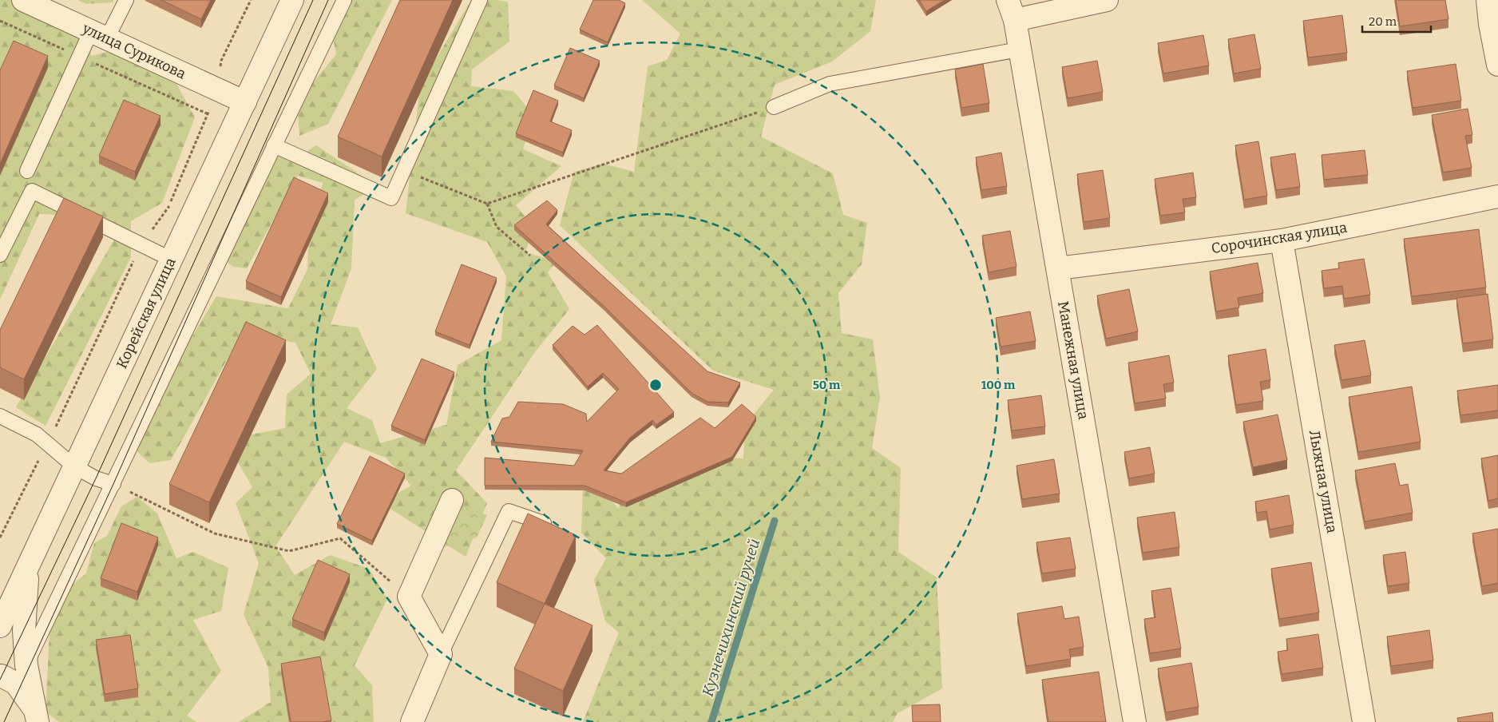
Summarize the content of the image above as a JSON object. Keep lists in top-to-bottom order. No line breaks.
{"streets":{"street":["улица Сурикова","Сорочинская улица","Корейская улица","Манежная улица","Лыжная улица"]},"crossings":[["улица Сурикова","Корейская улица"],["Сорочинская улица","Манежная улица"],["Сорочинская улица","Лыжная улица"]],"water":["Кузнечихинский ручей"],"scale_bar":"20 m","rings":["50 m","100 m"]}
